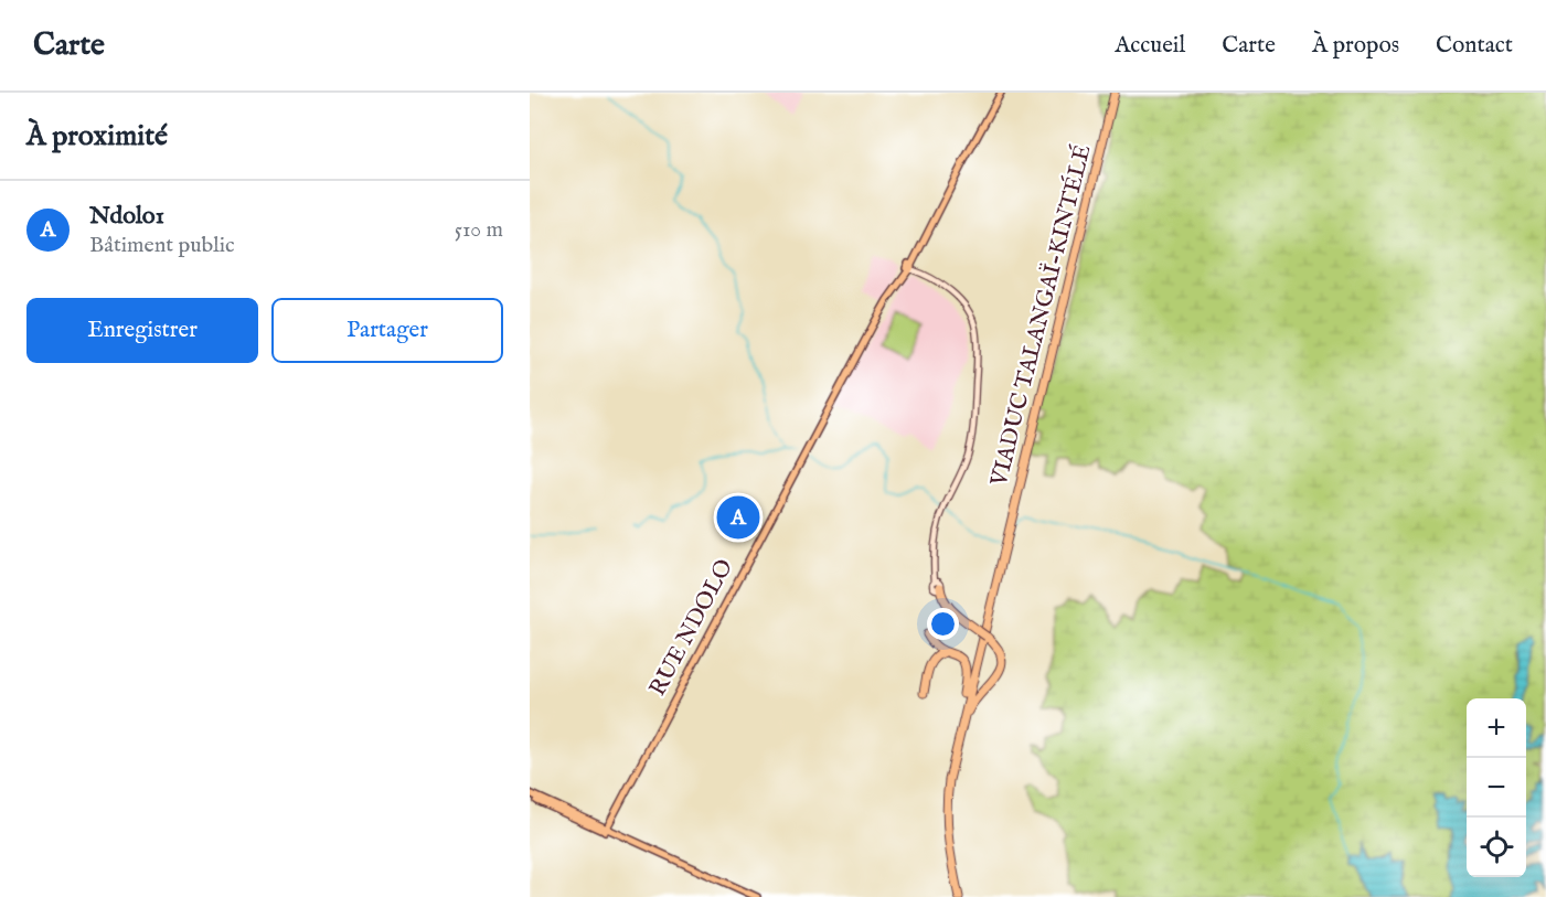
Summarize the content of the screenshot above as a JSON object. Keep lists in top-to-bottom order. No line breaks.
{"streets":{"highway":["VIADUC TALANGAÏ-KINTÉLÉ"],"main road":["RUE NDOLO"]},"page":{"header":"Carte","nav":["Accueil","Carte","À propos","Contact"],"heading":"À proximité","list":[{"mark":"A","name":"Ndolo1","note":"Bâtiment public","value":"510 m"}],"buttons":["Enregistrer","Partager"],"pins":"A","map_buttons":["+","−"]}}
